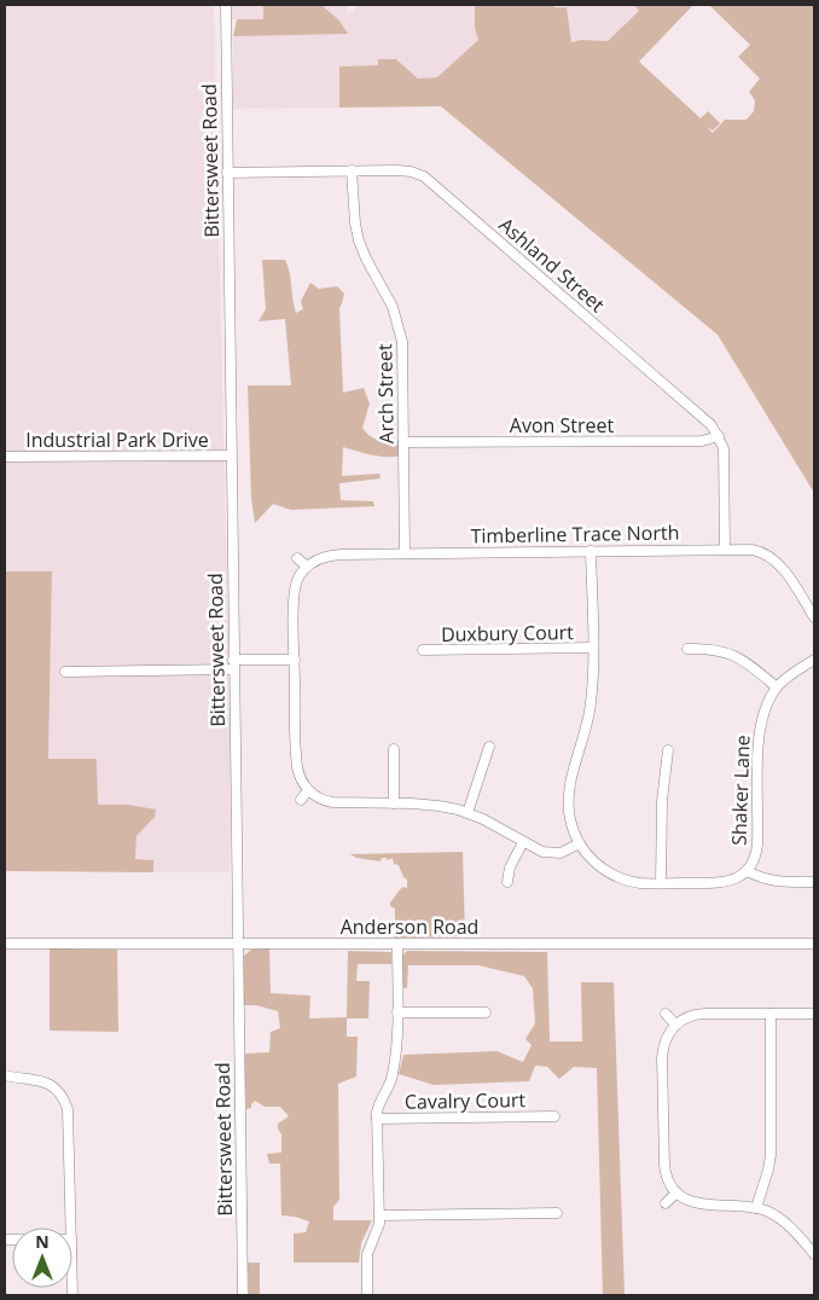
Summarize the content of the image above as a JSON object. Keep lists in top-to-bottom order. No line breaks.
{"streets":{"street":["Bittersweet Road","Ashland Street","Arch Street","Avon Street","Industrial Park Drive","Timberline Trace North","Duxbury Court","Shaker Lane","Anderson Road","Cavalry Court"]},"crossings":[["Bittersweet Road","Ashland Street"],["Bittersweet Road","Industrial Park Drive"],["Bittersweet Road","Anderson Road"],["Ashland Street","Arch Street"],["Ashland Street","Avon Street"],["Ashland Street","Timberline Trace North"],["Arch Street","Avon Street"],["Arch Street","Timberline Trace North"]],"north":"top"}
